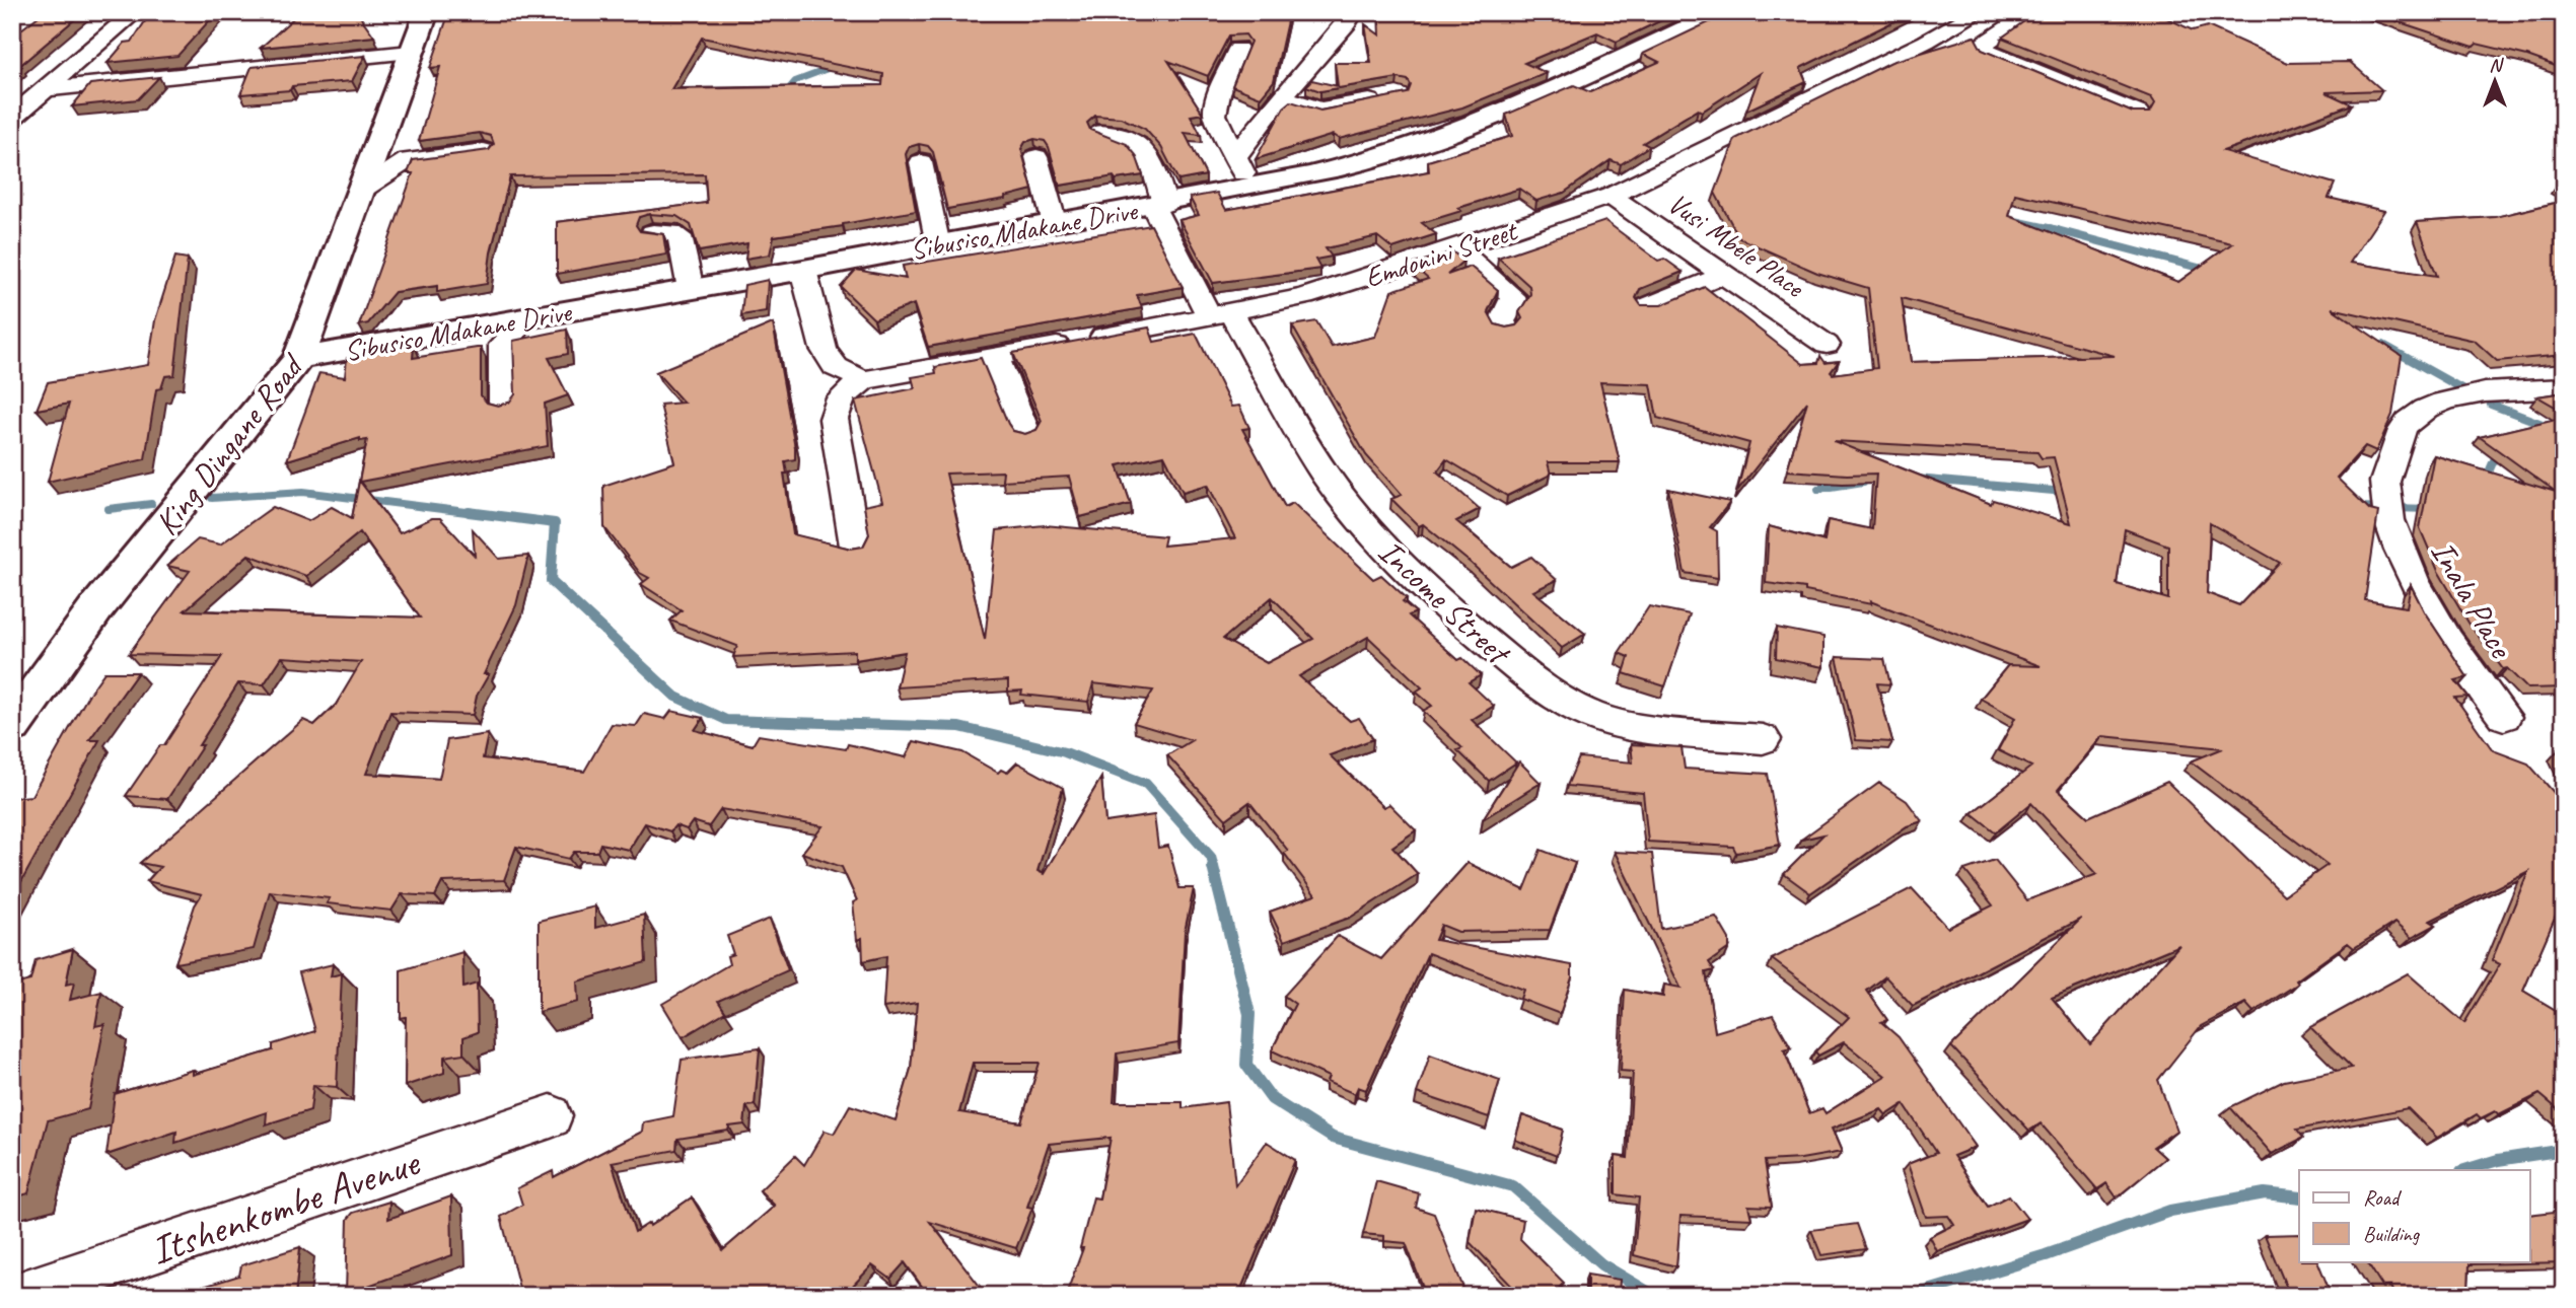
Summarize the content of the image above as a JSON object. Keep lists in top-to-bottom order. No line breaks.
{"streets":{"street":["Sibusiso Mdakane Drive","Vusi Mbele Place","Emdonini Street","King Dingane Road","Inala Place","Income Street","Itshenkombe Avenue"]},"crossings":[["Sibusiso Mdakane Drive","King Dingane Road"],["Sibusiso Mdakane Drive","Income Street"],["Vusi Mbele Place","Emdonini Street"],["Emdonini Street","Income Street"]],"legend":["Road","Building"],"north":"top"}
